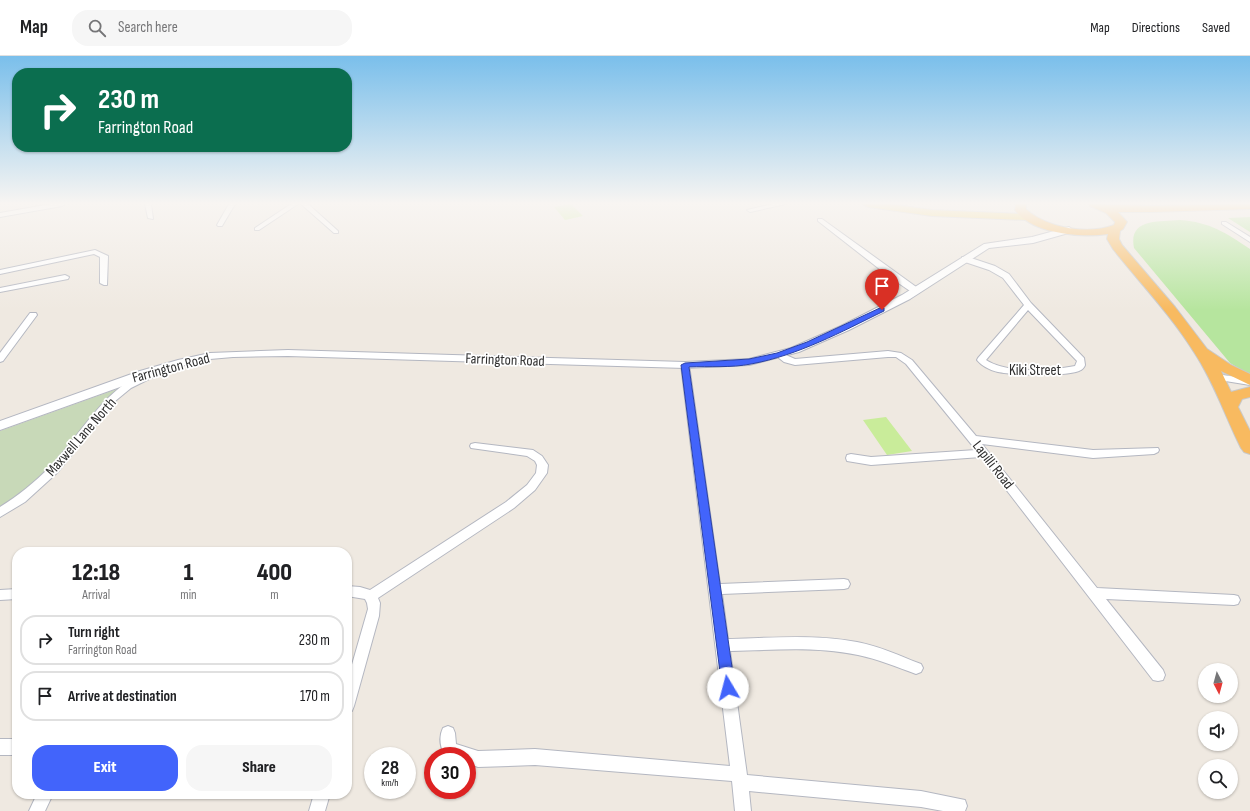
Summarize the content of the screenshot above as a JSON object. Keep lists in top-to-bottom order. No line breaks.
{"streets":{"street":["Farrington Road","Kiki Street","Maxwell Lane North","Lapilli Road"]},"crossings":[["Farrington Road","Kiki Street"],["Farrington Road","Maxwell Lane North"],["Farrington Road","Lapilli Road"]],"north":"bottom","page":{"header":"Map","search":"Search here","nav":["Map","Directions","Saved"],"turn":["230 m","Farrington Road"],"eta":["12:18","Arrival","1","min","400","m"],"list":[{"name":"Turn right","note":"Farrington Road","value":"230 m"},{"name":"Arrive at destination","value":"170 m"}],"buttons":["Exit","Share"],"speed":"28 km/h","limit":"30"}}
